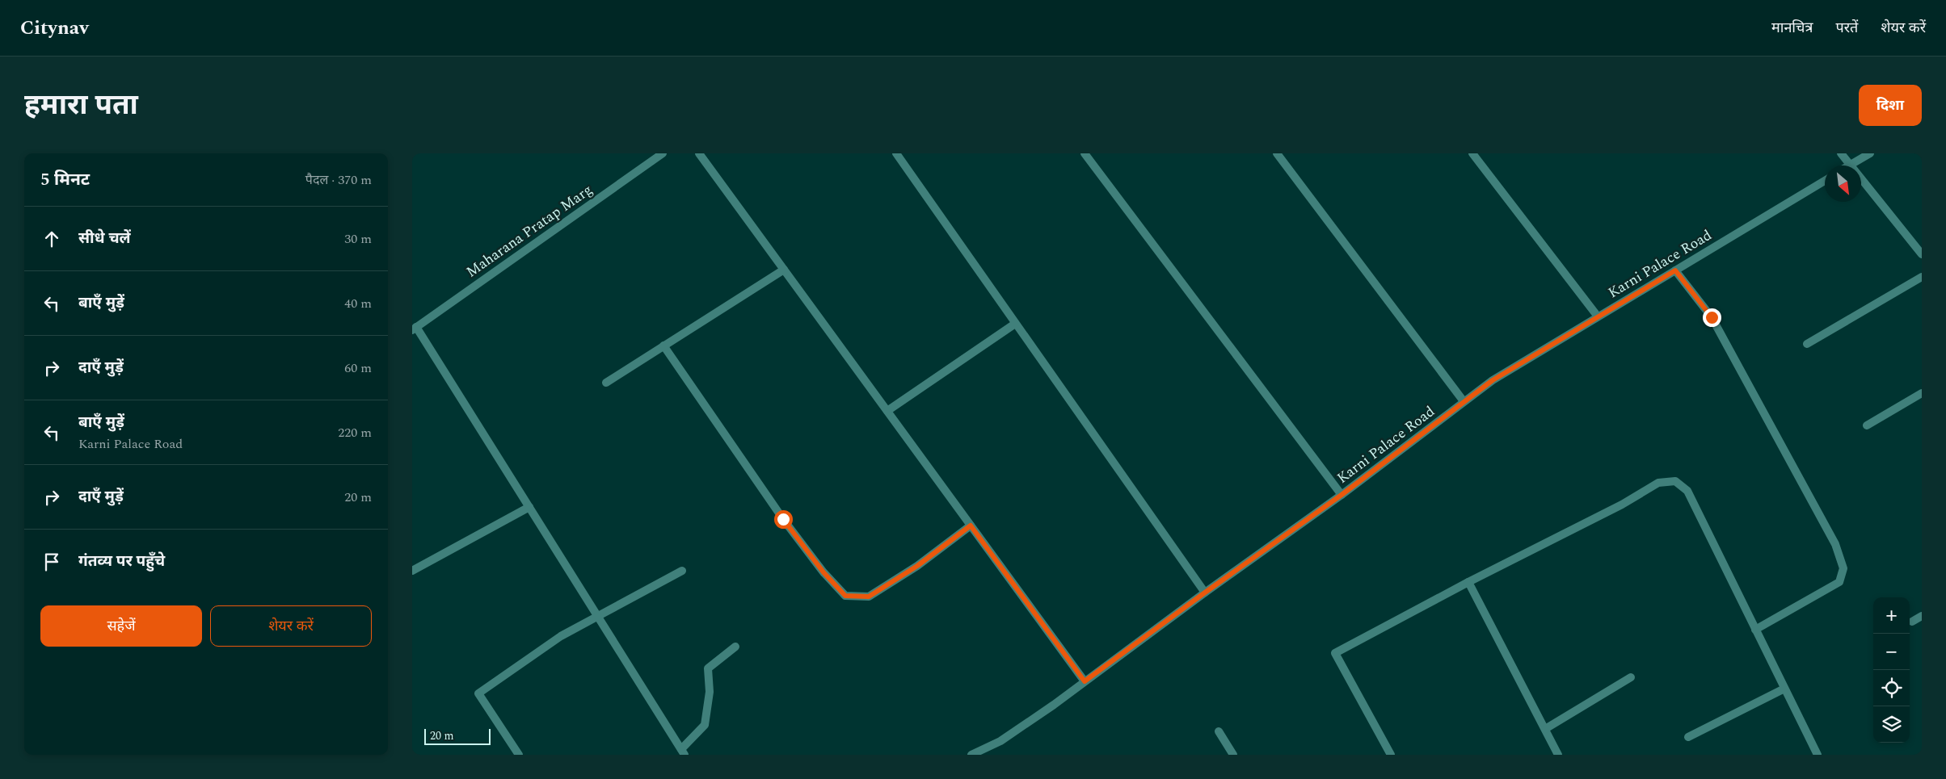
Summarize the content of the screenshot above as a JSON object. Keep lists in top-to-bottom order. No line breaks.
{"streets":{"street":["Maharana Pratap Marg","Karni Palace Road"]},"scale_bar":"20 m","north":"bottom right","page":{"header":"Citynav","nav":["मानचित्र","परतें","शेयर करें"],"title":"हमारा पता","buttons":["दिशा",["सहेजें","शेयर करें"]],"heading":["5 मिनट","पैदल · 370 m"],"list":[["सीधे चलें","30 m"],["बाएँ मुड़ें","40 m"],["दाएँ मुड़ें","60 m"],["बाएँ मुड़ें","Karni Palace Road","220 m"],["दाएँ मुड़ें","20 m"],"गंतव्य पर पहुँचे"],"map_buttons":["+","−"],"scale":"20 m"}}
